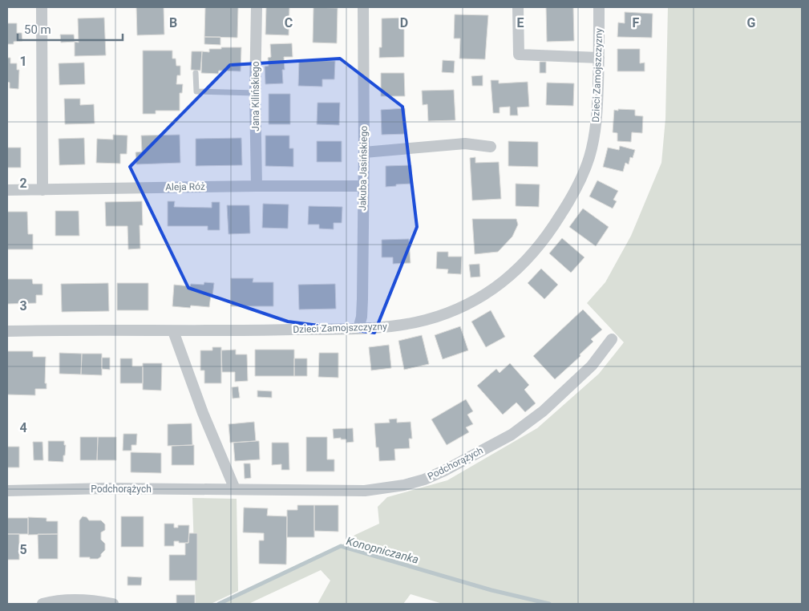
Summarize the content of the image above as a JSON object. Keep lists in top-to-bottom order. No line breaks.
{"streets":{"street":["Dzieci Zamojszczyzny","Jana Kilińskiego","Jakuba Jasińskiego","Aleja Róż","Podchorążych"]},"crossings":[["Dzieci Zamojszczyzny","Jakuba Jasińskiego"],["Jana Kilińskiego","Aleja Róż"],["Jakuba Jasińskiego","Aleja Róż"]],"water":["Konopniczanka"],"scale_bar":"50 m","grid":{"columns":["B","C","D","E","F","G"],"rows":["1","2","3","4","5"]}}
